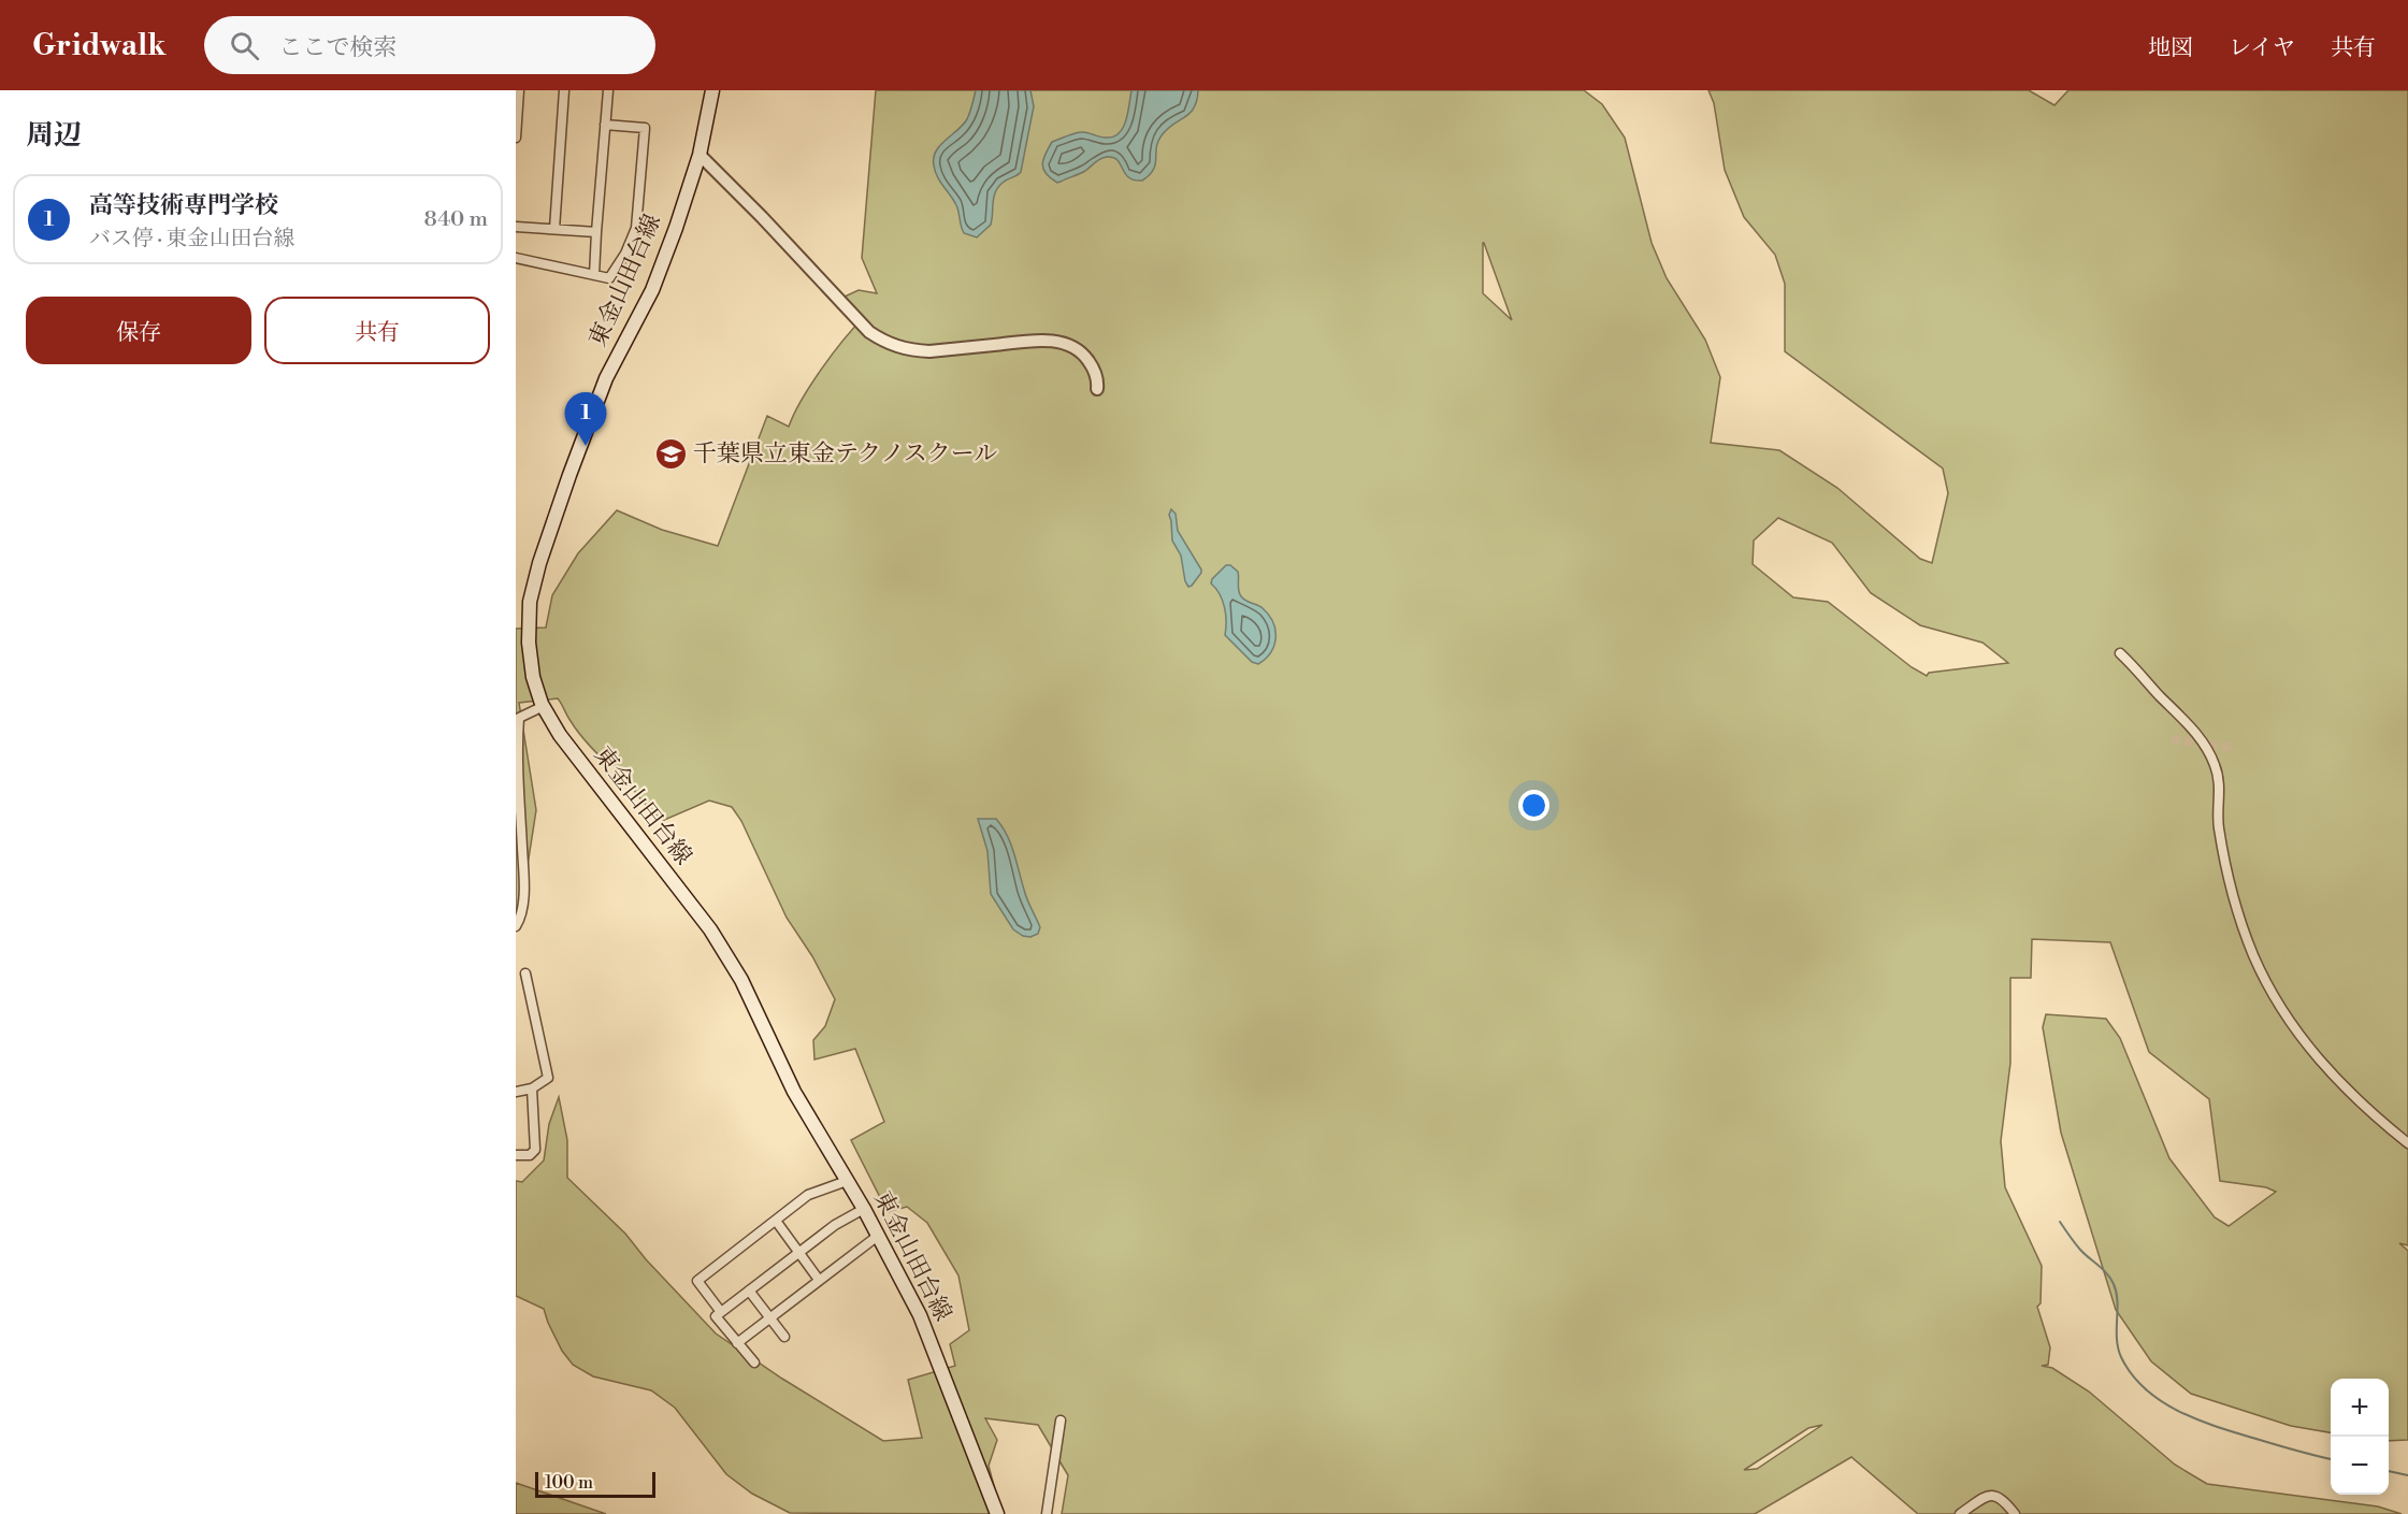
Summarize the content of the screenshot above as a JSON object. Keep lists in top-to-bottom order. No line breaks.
{"streets":{"main road":["東金山田台線"]},"places":{"school or university":["千葉県立東金テクノスクール"]},"scale_bar":"100 m","page":{"header":"Gridwalk","search":"ここで検索","nav":["地図","レイヤ","共有"],"heading":"周辺","list":[{"mark":"1","name":"高等技術専門学校","note":"バス停 · 東金山田台線","value":"840 m"}],"buttons":["保存","共有"],"pins":"1","map_buttons":["+","−"],"scale":"100 m"}}
